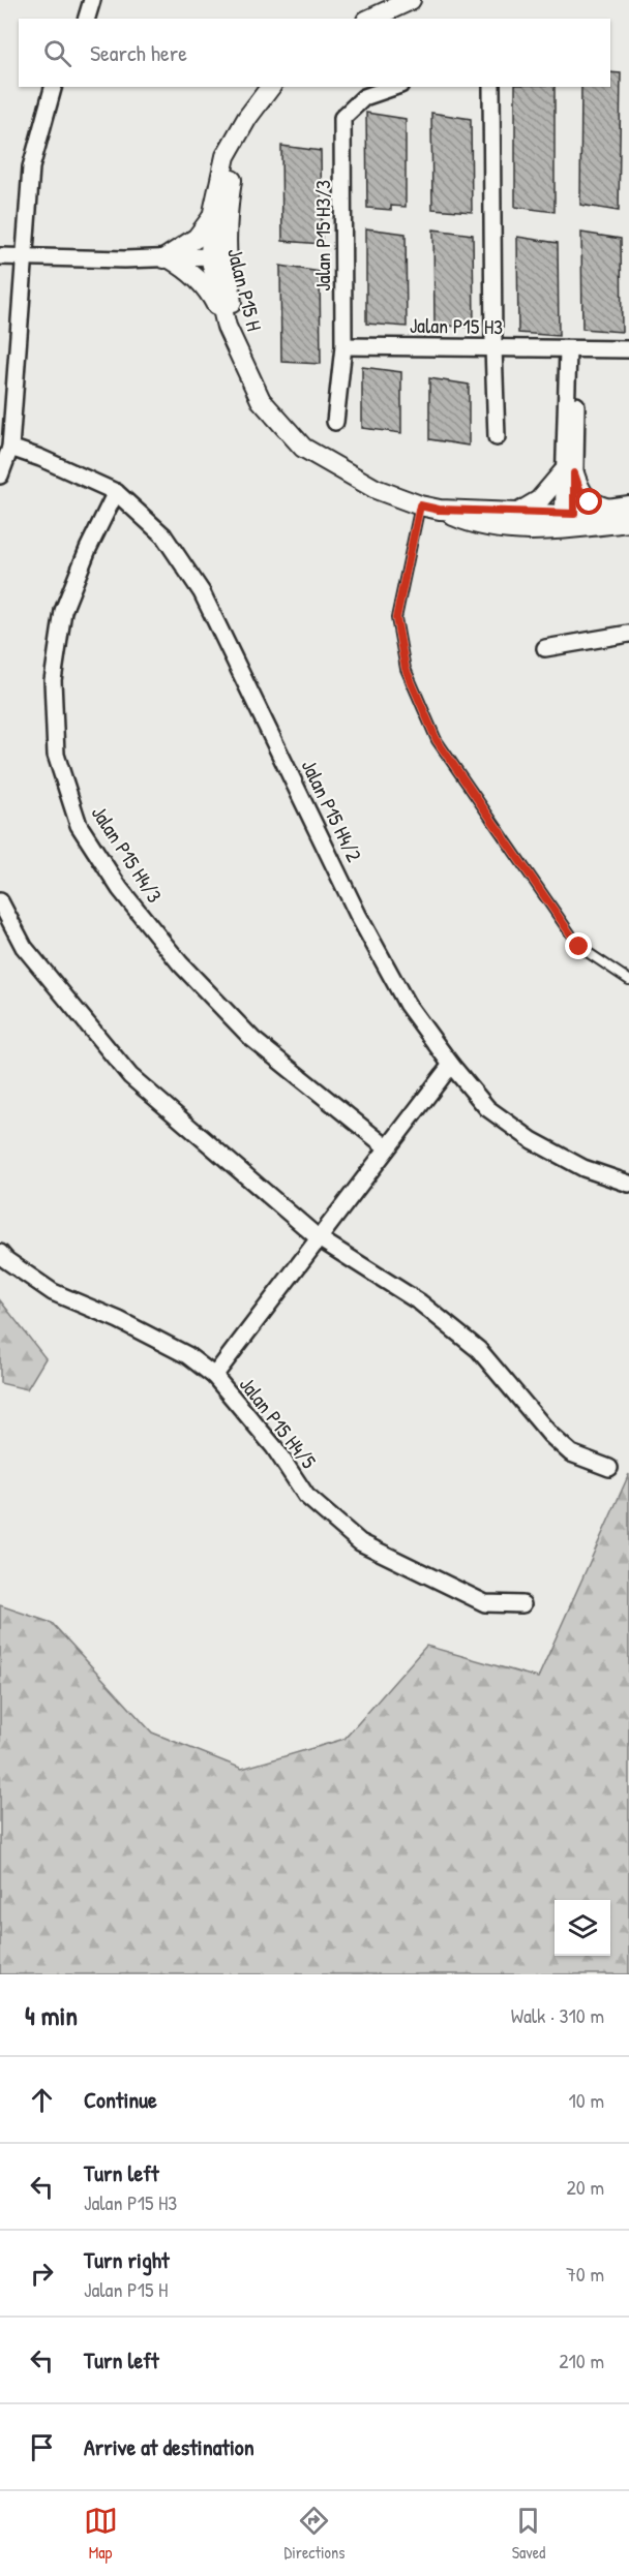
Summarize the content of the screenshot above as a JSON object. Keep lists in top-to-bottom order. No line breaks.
{"streets":{"street":["Jalan P15 H3/3","Jalan P15 H","Jalan P15 H3","Jalan P15 H4/2","Jalan P15 H4/3","Jalan P15 H4/5"]},"crossings":[["Jalan P15 H3/3","Jalan P15 H3"],["Jalan P15 H4/2","Jalan P15 H4/3"]],"page":{"search":"Search here","heading":["4 min","Walk · 310 m"],"list":[["Continue","10 m"],["Turn left","Jalan P15 H3","20 m"],["Turn right","Jalan P15 H","70 m"],["Turn left","210 m"],"Arrive at destination"],"nav":["Map","Directions","Saved"]}}
